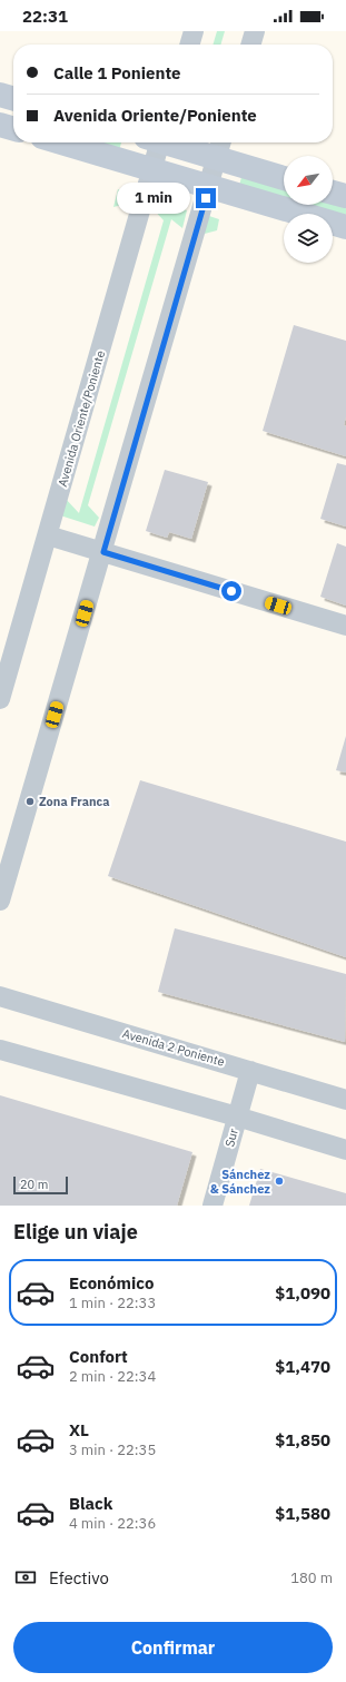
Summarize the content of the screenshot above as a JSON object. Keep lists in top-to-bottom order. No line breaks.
{"streets":{"street":["Avenida Oriente/Poniente","Avenida 2 Poniente","Sur"]},"crossings":[["Avenida 2 Poniente","Sur"]],"places":["Zona Franca","Sánchez & Sánchez"],"scale_bar":"20 m","north":"bottom left","page":{"status":"22:31","banner":["Calle 1 Poniente","Avenida Oriente/Poniente"],"bubble":"1 min","scale":"20 m","heading":"Elige un viaje","list":[{"name":"Económico","note":"1 min · 22:33","value":"$1,090"},{"name":"Confort","note":"2 min · 22:34","value":"$1,470"},{"name":"XL","note":"3 min · 22:35","value":"$1,850"},{"name":"Black","note":"4 min · 22:36","value":"$1,580"}],"pay":["Efectivo","180 m"],"buttons":"Confirmar"}}
